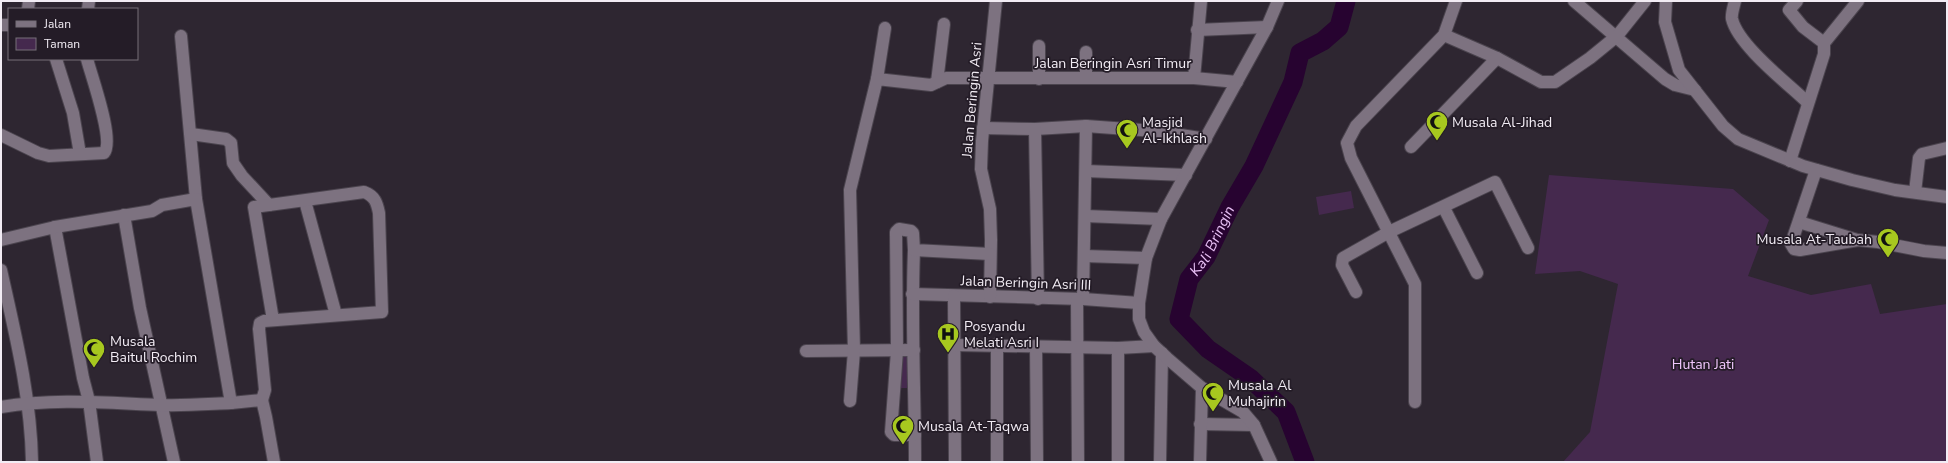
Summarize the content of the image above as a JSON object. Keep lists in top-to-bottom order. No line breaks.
{"streets":{"street":["Jalan Beringin Asri Timur","Jalan Beringin Asri","Jalan Beringin Asri III"]},"crossings":[["Jalan Beringin Asri Timur","Jalan Beringin Asri"],["Jalan Beringin Asri","Jalan Beringin Asri III"]],"water":["Kali Bringin"],"parks":["Hutan Jati"],"places":{"mosque":["Musala Al-Jihad","Masjid Al-Ikhlash","Musala At-Taubah","Musala Baitul Rochim","Musala Al Muhajirin","Musala At-Taqwa"],"hospital":["Posyandu Melati Asri I"]},"legend":["Jalan","Taman"]}
